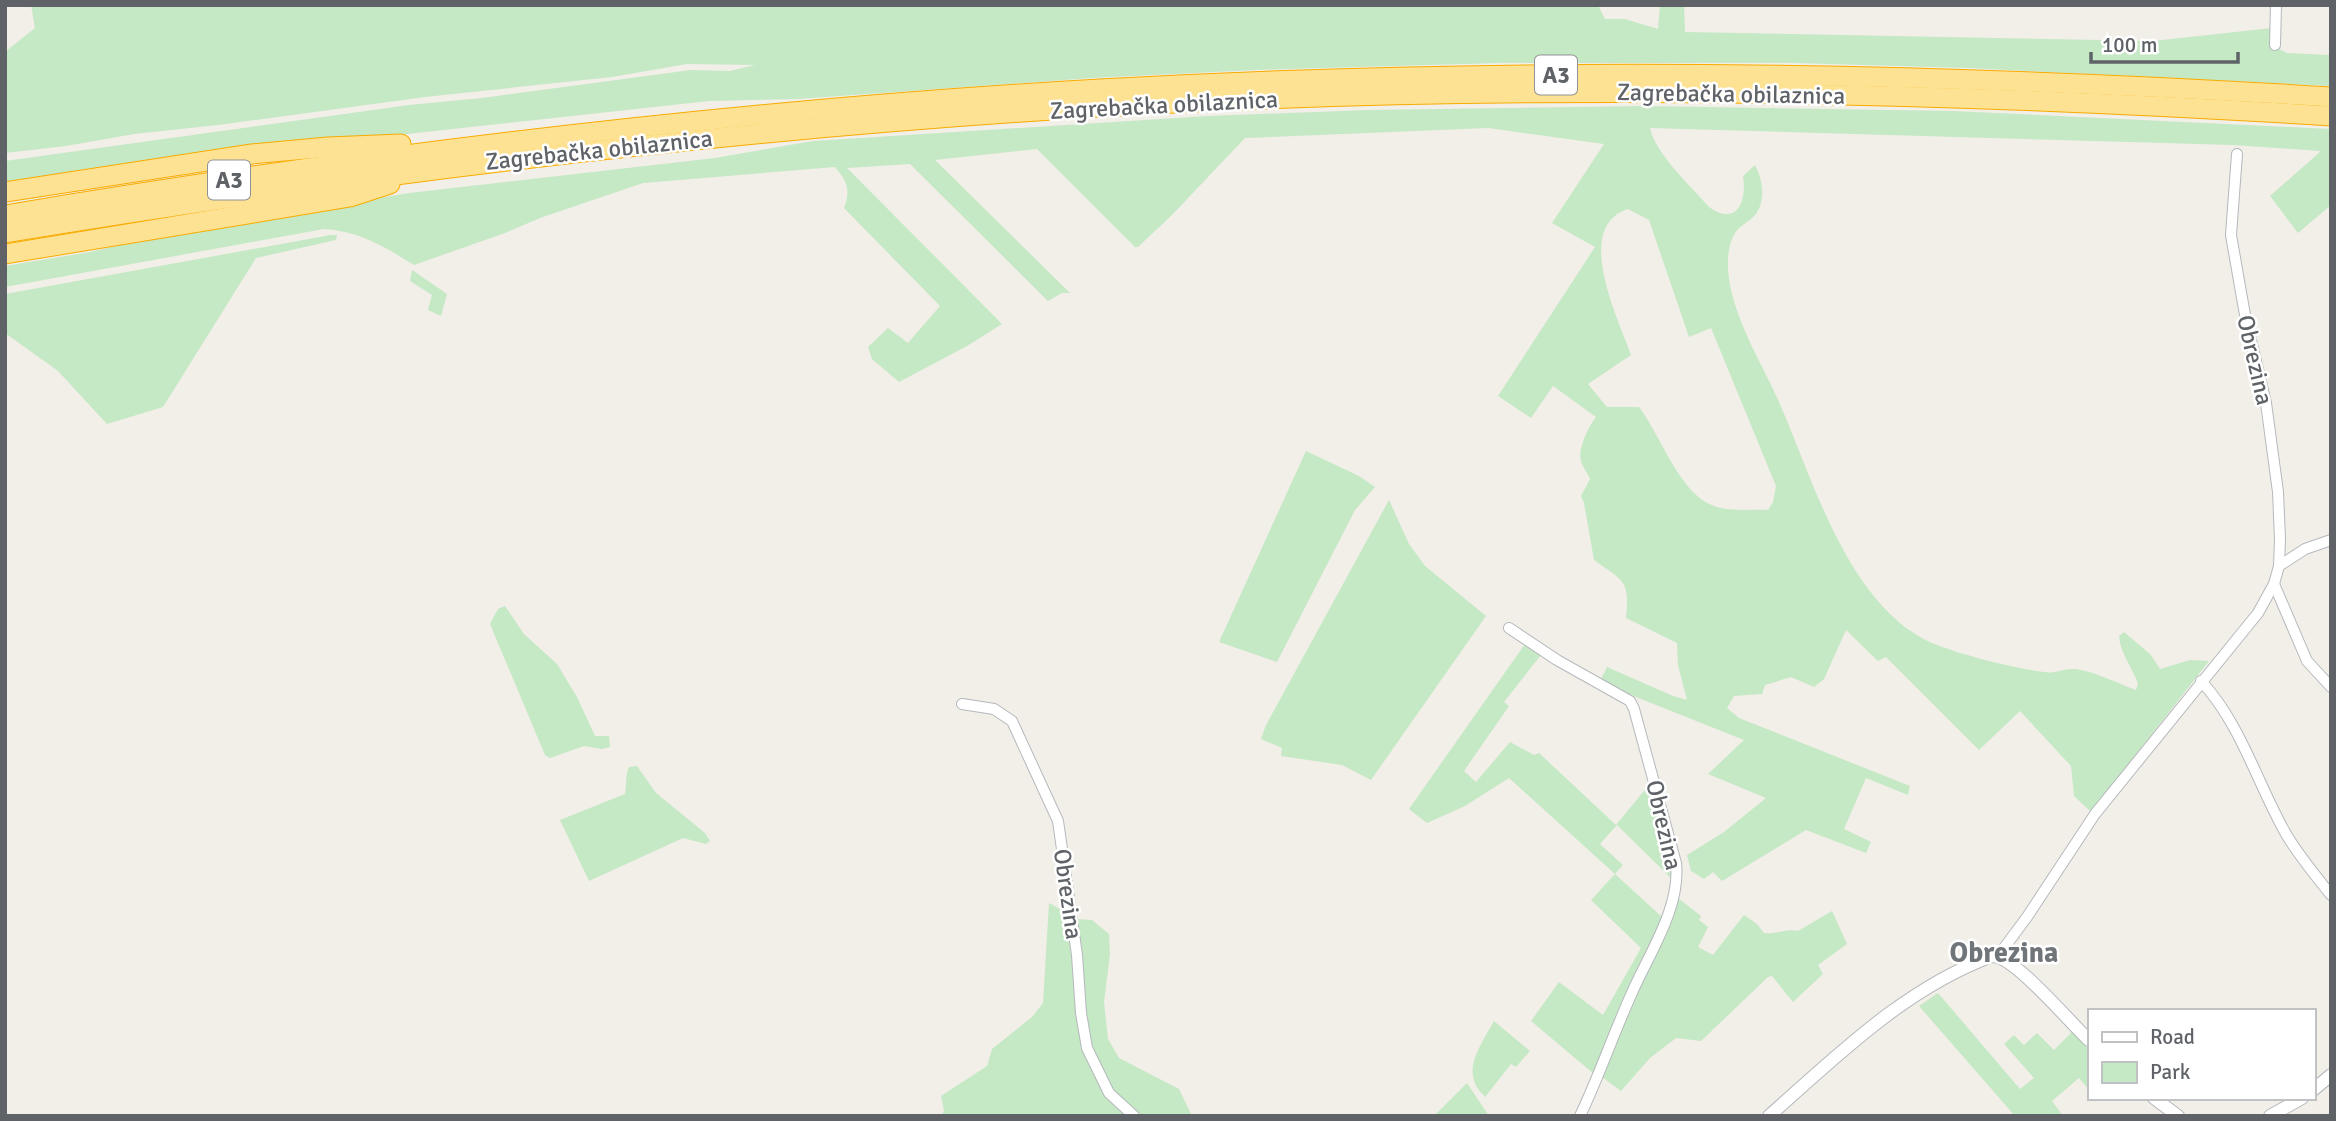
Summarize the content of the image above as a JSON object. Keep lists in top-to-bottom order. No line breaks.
{"streets":{"highway":["A3","Zagrebačka obilaznica"],"street":["Obrezina"]},"districts":["Obrezina"],"legend":["Road","Park"],"scale_bar":"100 m"}
